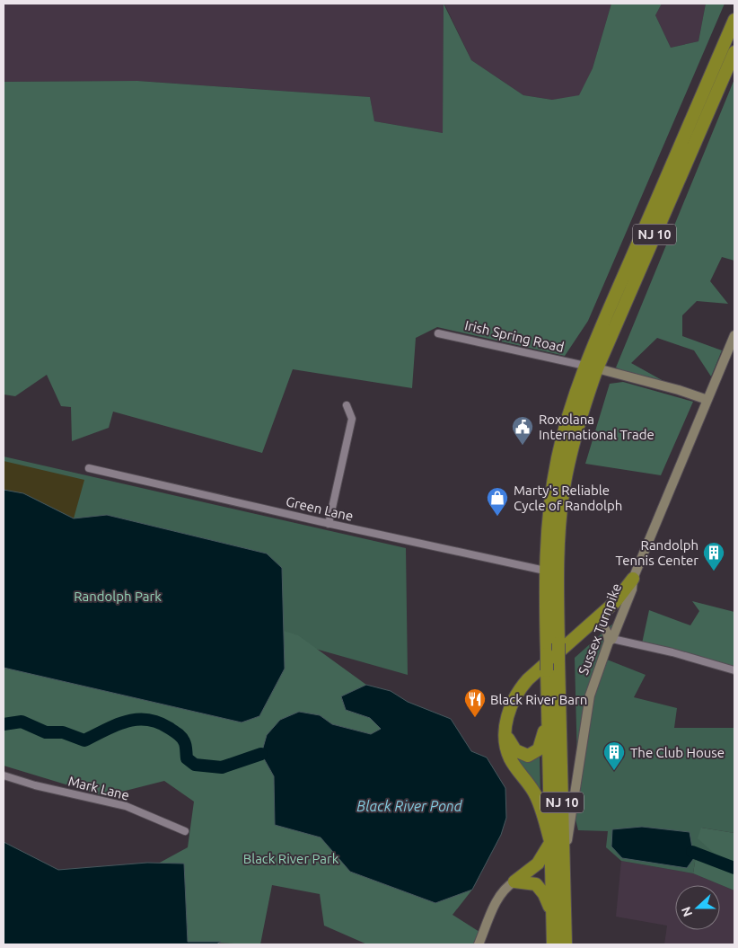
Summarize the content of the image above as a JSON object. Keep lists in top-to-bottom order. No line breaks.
{"streets":{"highway":["NJ 10"],"main road":["Irish Spring Road","Sussex Turnpike"],"street":["Green Lane","Mark Lane"]},"crossings":[["NJ 10","Irish Spring Road"],["NJ 10","Green Lane"],["NJ 10","Sussex Turnpike"],["Irish Spring Road","Sussex Turnpike"]],"water":["Black River Pond"],"parks":["Randolph Park","Black River Park"],"places":{"public building":["Roxolana International Trade"],"shop":["Marty's Reliable Cycle of Randolph"],"building":["Randolph Tennis Center","The Club House"],"restaurant":["Black River Barn"]},"north":"left"}
